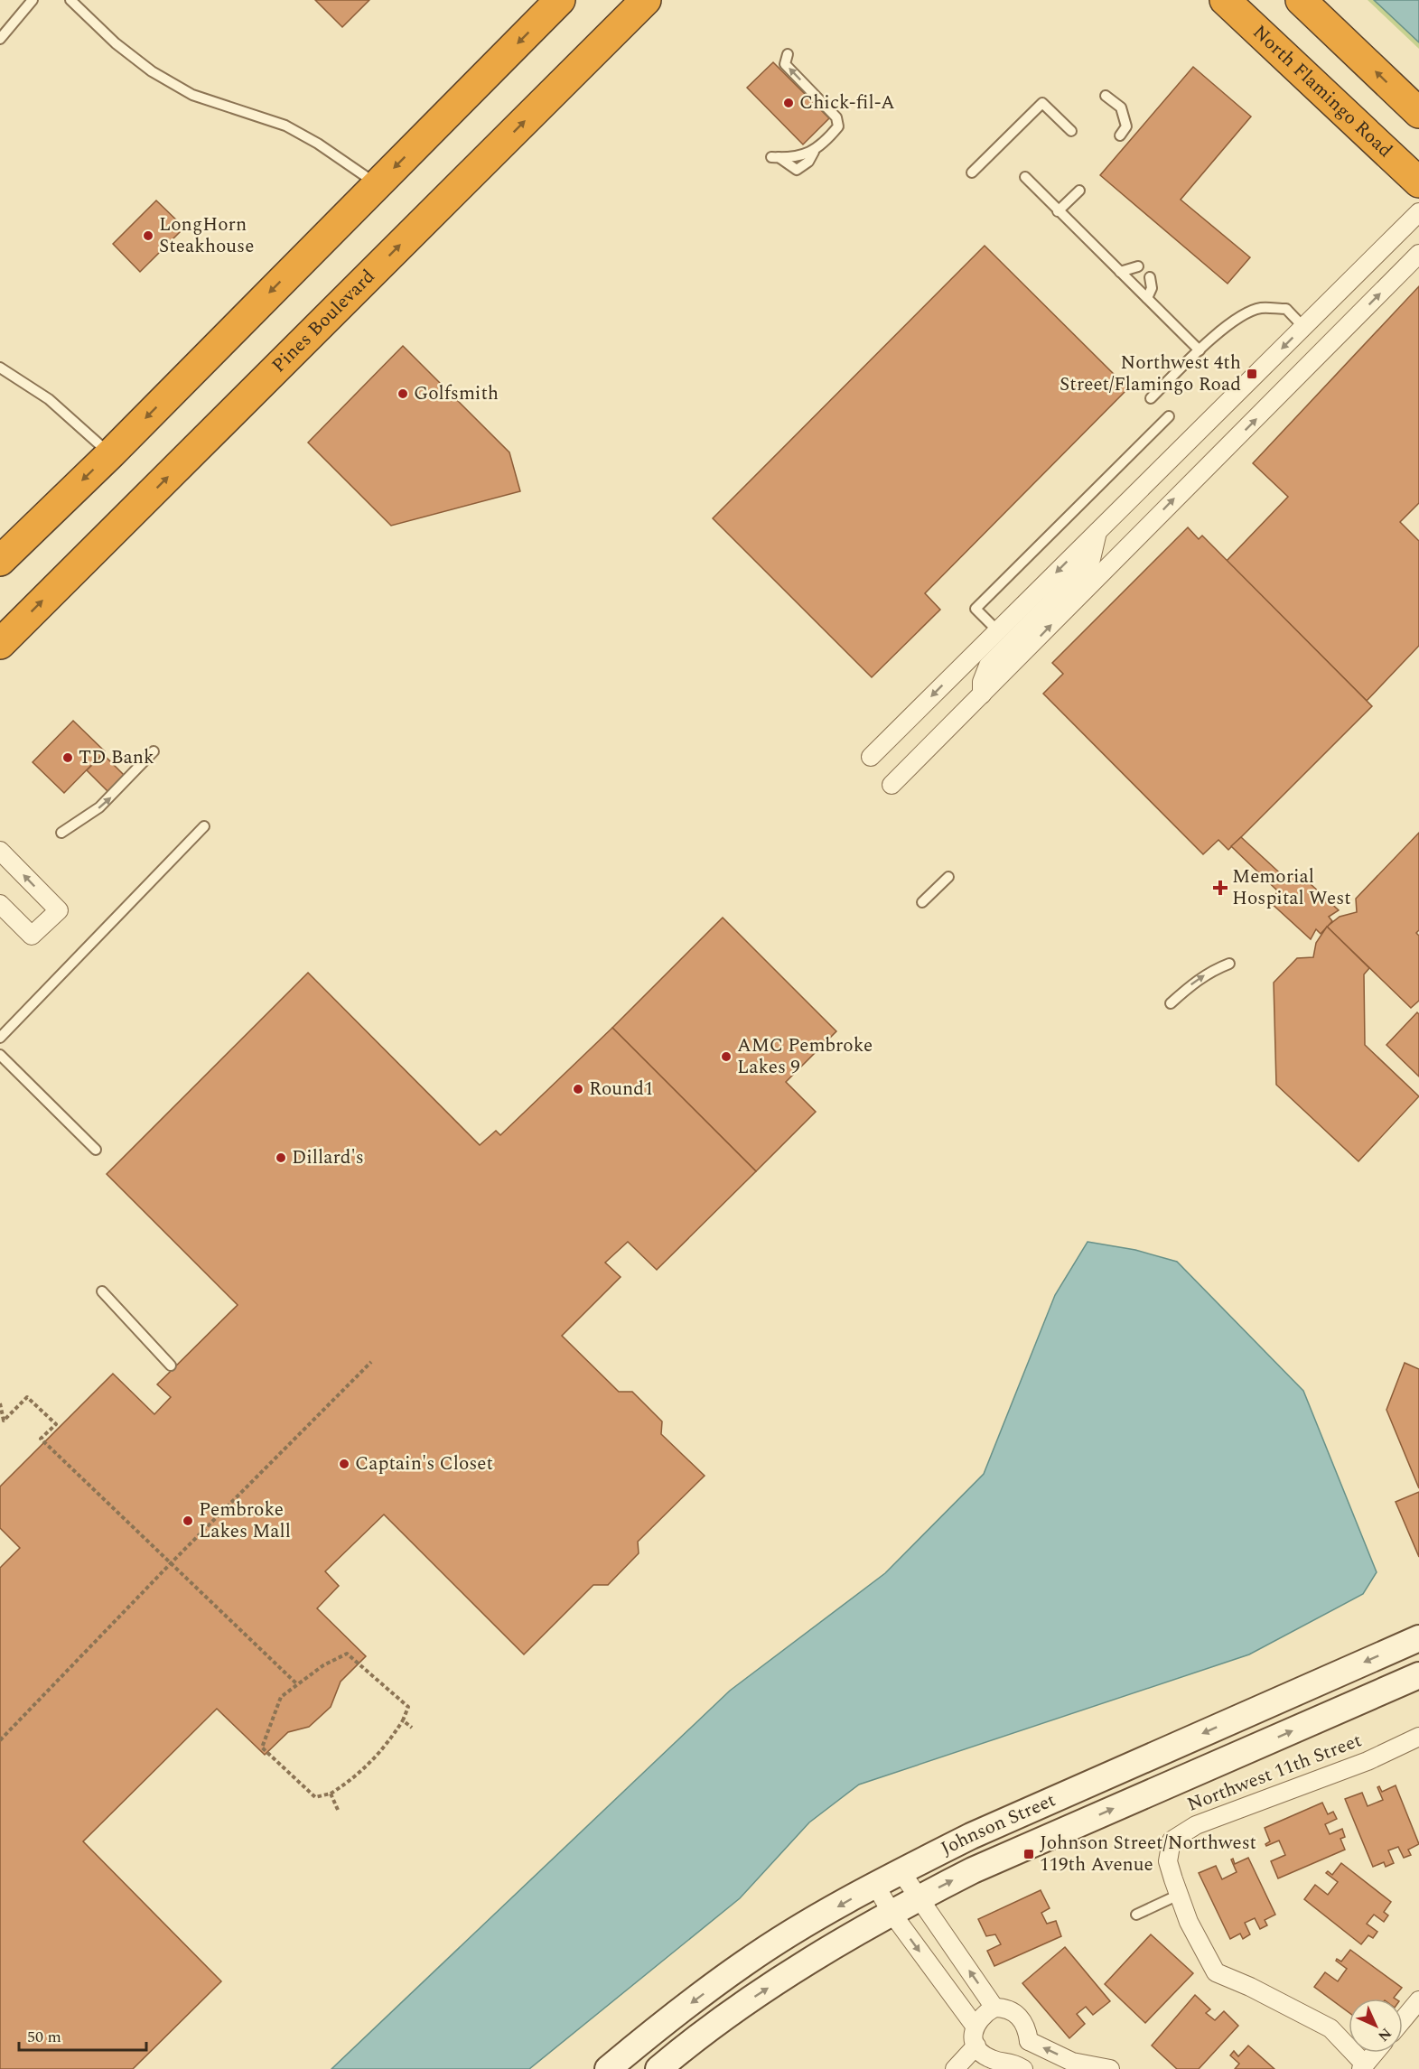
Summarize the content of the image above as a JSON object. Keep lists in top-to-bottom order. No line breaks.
{"streets":{"highway":["North Flamingo Road","Pines Boulevard"],"street":["Northwest 11th Street","Johnson Street"]},"places":{"other":["Chick-fil-A","LongHorn Steakhouse","Golfsmith","TD Bank","AMC Pembroke Lakes 9","Round1","Dillard's","Captain's Closet","Pembroke Lakes Mall"],"transit":["Northwest 4th Street/Flamingo Road","Johnson Street/Northwest 119th Avenue"],"health":["Memorial Hospital West"]},"scale_bar":"50 m","north":"bottom right"}
